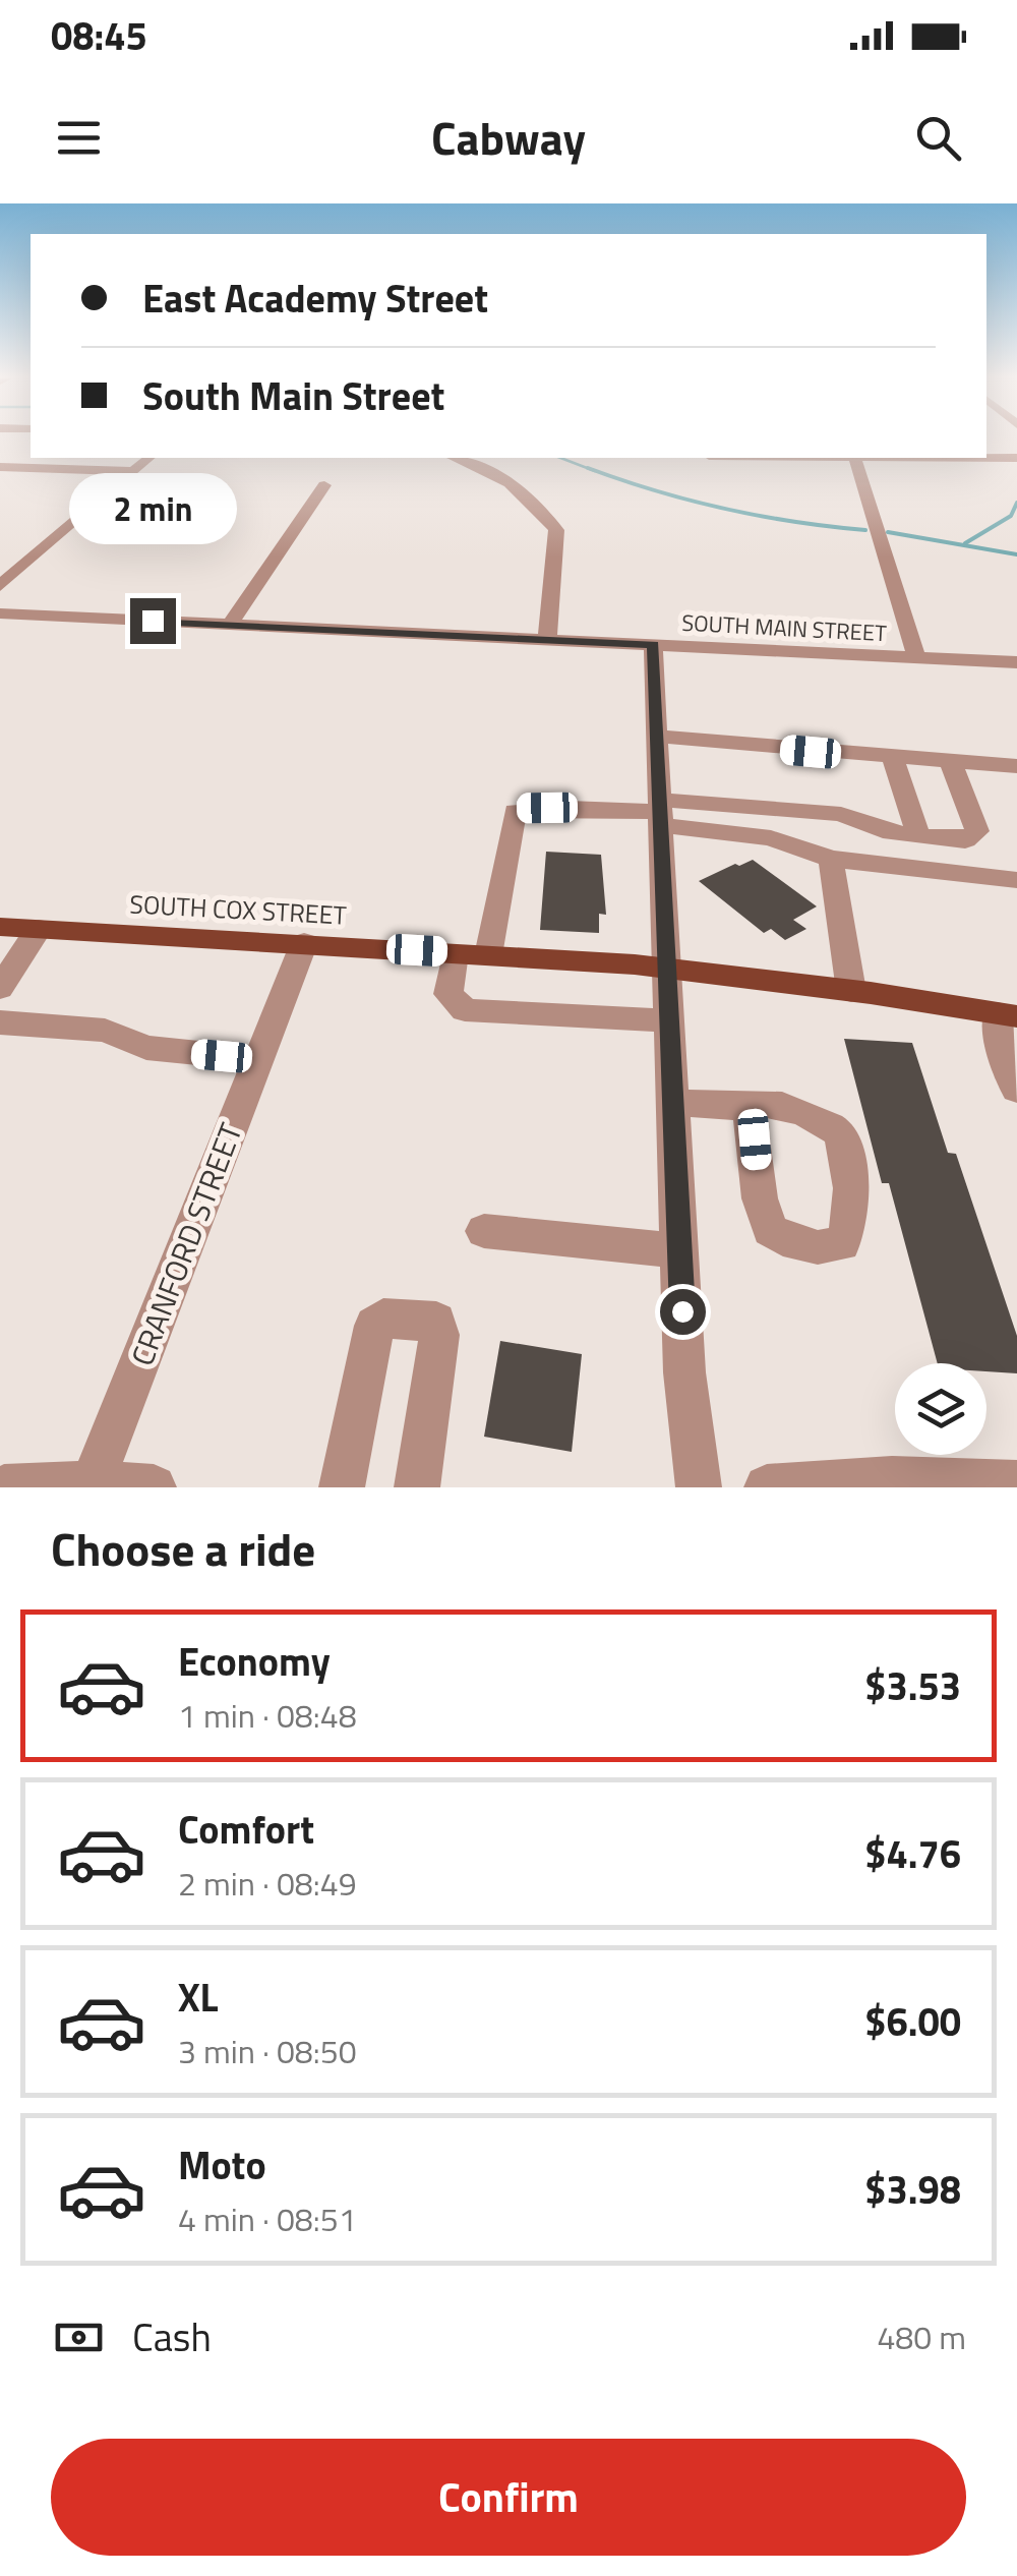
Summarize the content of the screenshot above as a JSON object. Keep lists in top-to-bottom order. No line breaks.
{"streets":{"main road":["SOUTH COX STREET"],"street":["SOUTH MAIN STREET","CRANFORD STREET"]},"crossings":[["SOUTH COX STREET","CRANFORD STREET"]],"page":{"status":"08:45","header":"Cabway","banner":["East Academy Street","South Main Street"],"bubble":"2 min","heading":"Choose a ride","list":[{"name":"Economy","note":"1 min · 08:48","value":"$3.53"},{"name":"Comfort","note":"2 min · 08:49","value":"$4.76"},{"name":"XL","note":"3 min · 08:50","value":"$6.00"},{"name":"Moto","note":"4 min · 08:51","value":"$3.98"}],"pay":["Cash","480 m"],"buttons":"Confirm"}}
